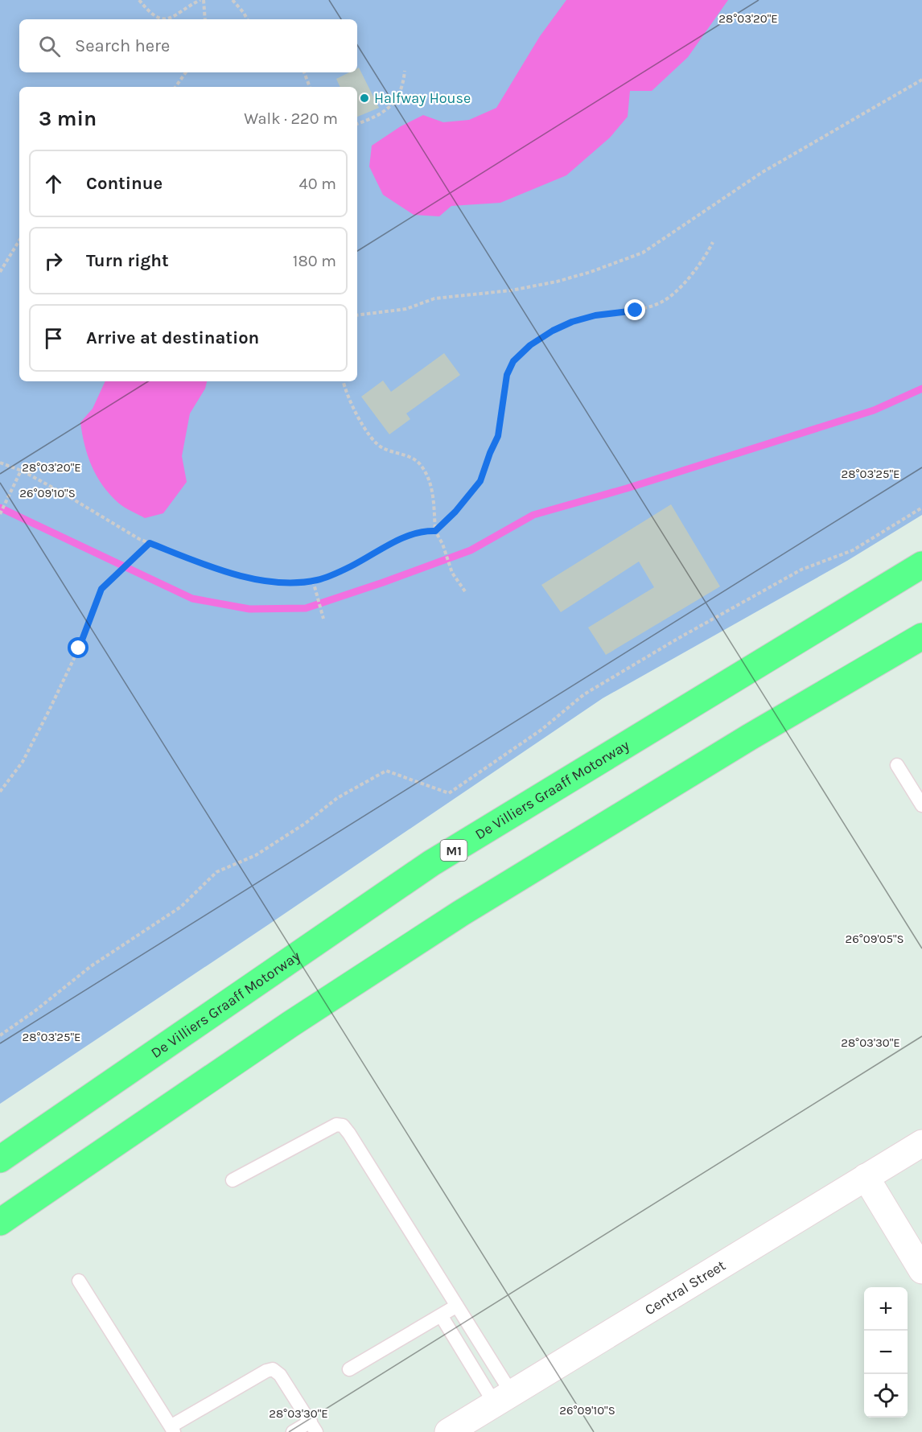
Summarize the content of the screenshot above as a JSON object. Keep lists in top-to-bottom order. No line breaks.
{"streets":{"highway":["De Villiers Graaff Motorway","M1"],"main road":["Central Street"]},"places":["Halfway House"],"page":{"search":"Search here","heading":["3 min","Walk · 220 m"],"list":[["Continue","40 m"],["Turn right","180 m"],"Arrive at destination"],"map_buttons":["+","−"]},"coordinates":["28°03'20\"E","28°03'25\"E","26°09'10\"S","26°09'05\"S","28°03'30\"E"]}
